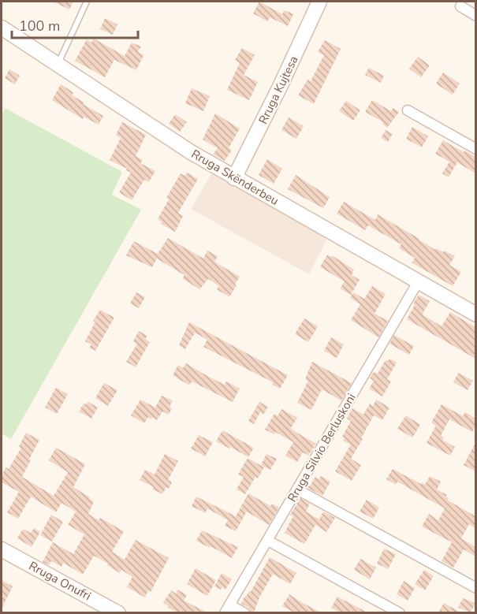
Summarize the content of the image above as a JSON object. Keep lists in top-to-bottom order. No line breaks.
{"streets":{"main road":["Rruga Kujtesa","Rruga Skënderbeu","Rruga Onufri"],"street":["Rruga Silvio Berluskoni"]},"crossings":[["Rruga Kujtesa","Rruga Skënderbeu"],["Rruga Skënderbeu","Rruga Silvio Berluskoni"]],"scale_bar":"100 m"}
